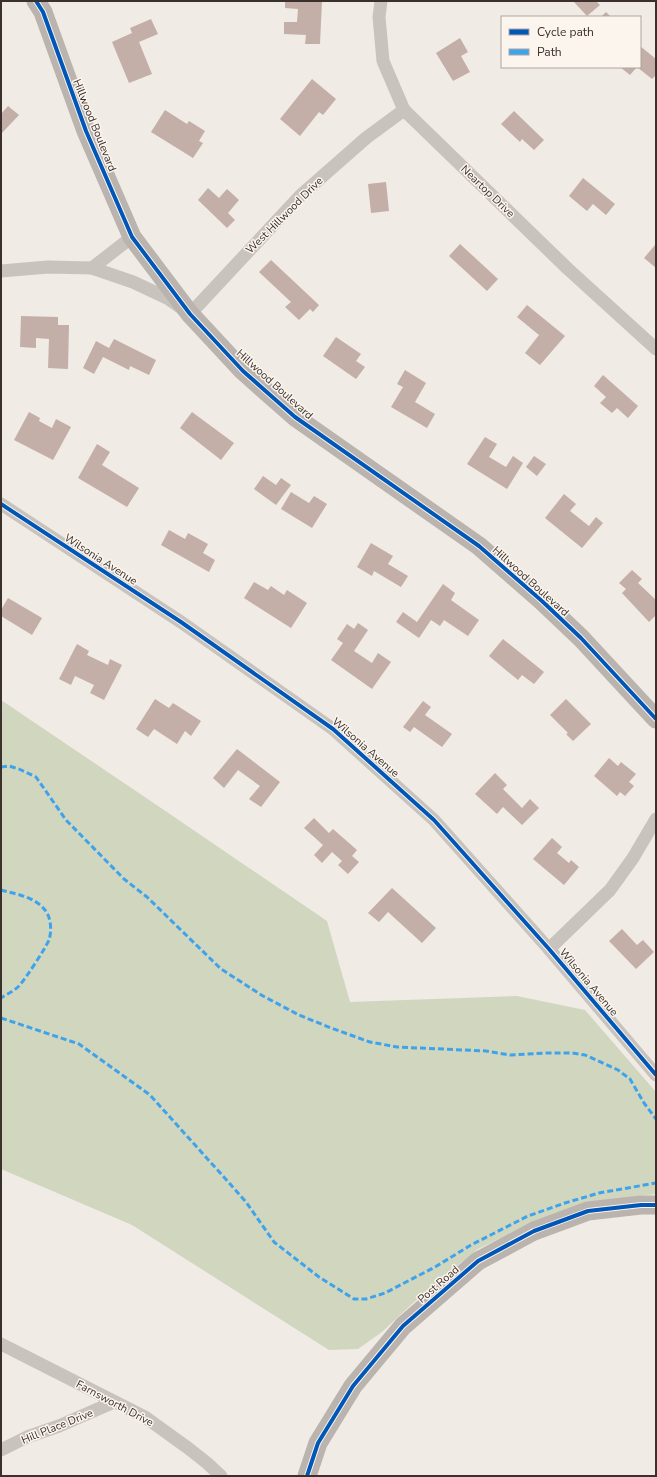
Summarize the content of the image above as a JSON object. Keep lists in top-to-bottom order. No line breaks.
{"streets":{"street":["Hillwood Boulevard","Neartop Drive","West Hillwood Drive","Wilsonia Avenue","Post Road","Farnsworth Drive","Hill Place Drive"]},"crossings":[["Hillwood Boulevard","West Hillwood Drive"],["Neartop Drive","West Hillwood Drive"],["Farnsworth Drive","Hill Place Drive"]],"legend":["Cycle path","Path"]}
